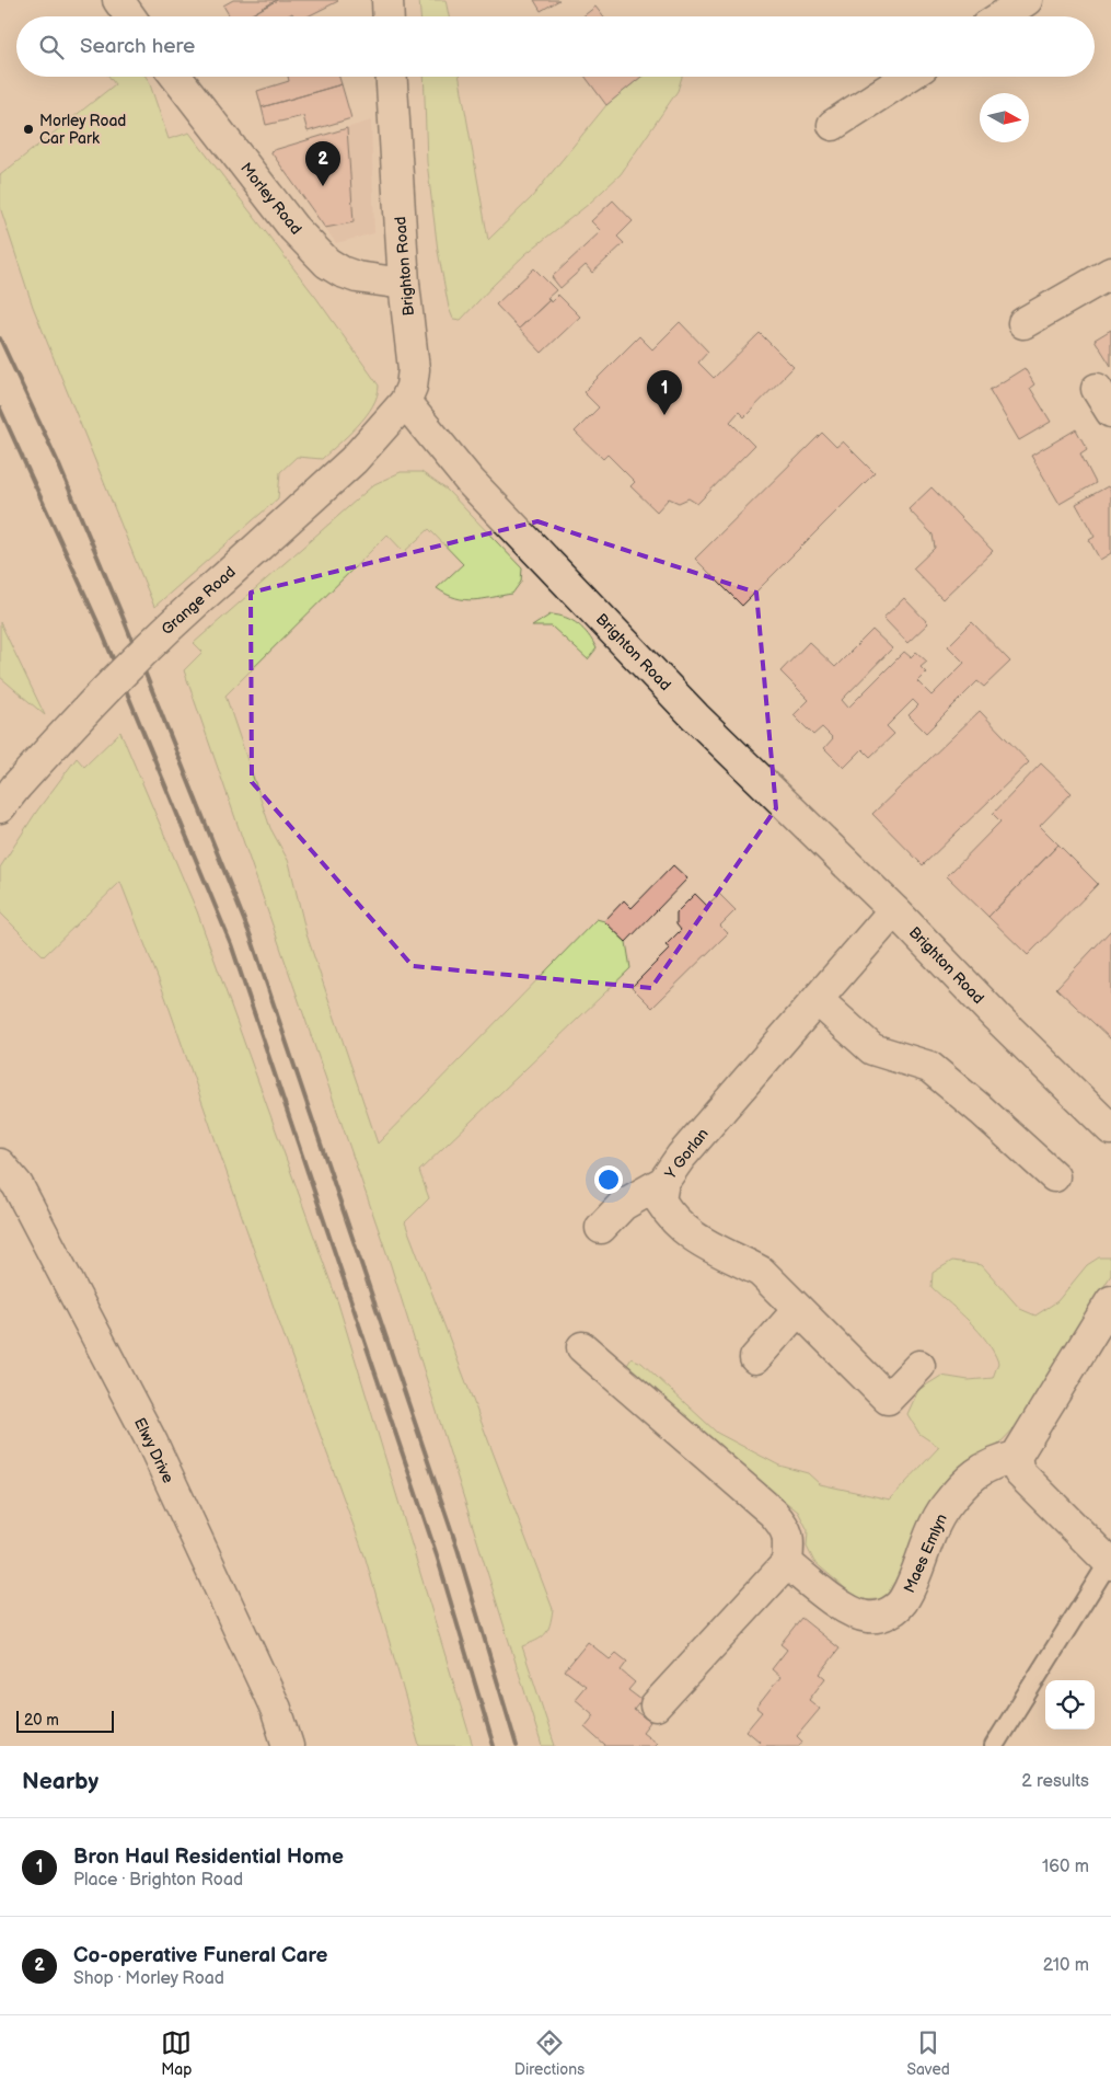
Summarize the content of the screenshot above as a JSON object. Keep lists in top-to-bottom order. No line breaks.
{"streets":{"street":["Morley Road","Brighton Road","Grange Road","Y Gorlan","Elwy Drive","Maes Emlyn"]},"crossings":[["Morley Road","Brighton Road"],["Brighton Road","Grange Road"],["Brighton Road","Y Gorlan"]],"places":["Morley Road Car Park"],"scale_bar":"20 m","north":"right","page":{"search":"Search here","pins":["2","1"],"scale":"20 m","heading":["Nearby","2 results"],"list":[{"mark":"1","name":"Bron Haul Residential Home","note":"Place · Brighton Road","value":"160 m"},{"mark":"2","name":"Co-operative Funeral Care","note":"Shop · Morley Road","value":"210 m"}],"nav":["Map","Directions","Saved"]}}
